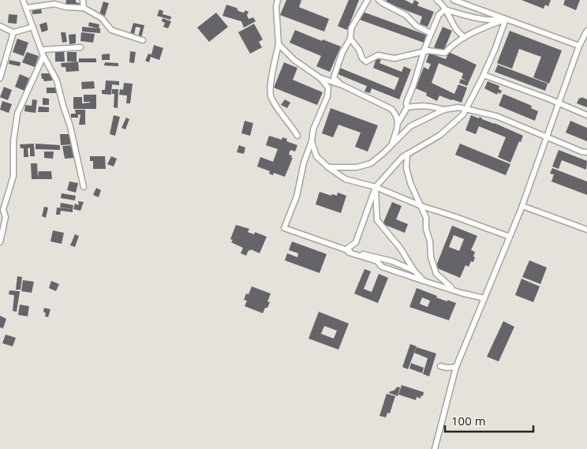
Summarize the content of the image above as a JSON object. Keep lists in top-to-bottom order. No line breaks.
{"scale_bar":"100 m"}
